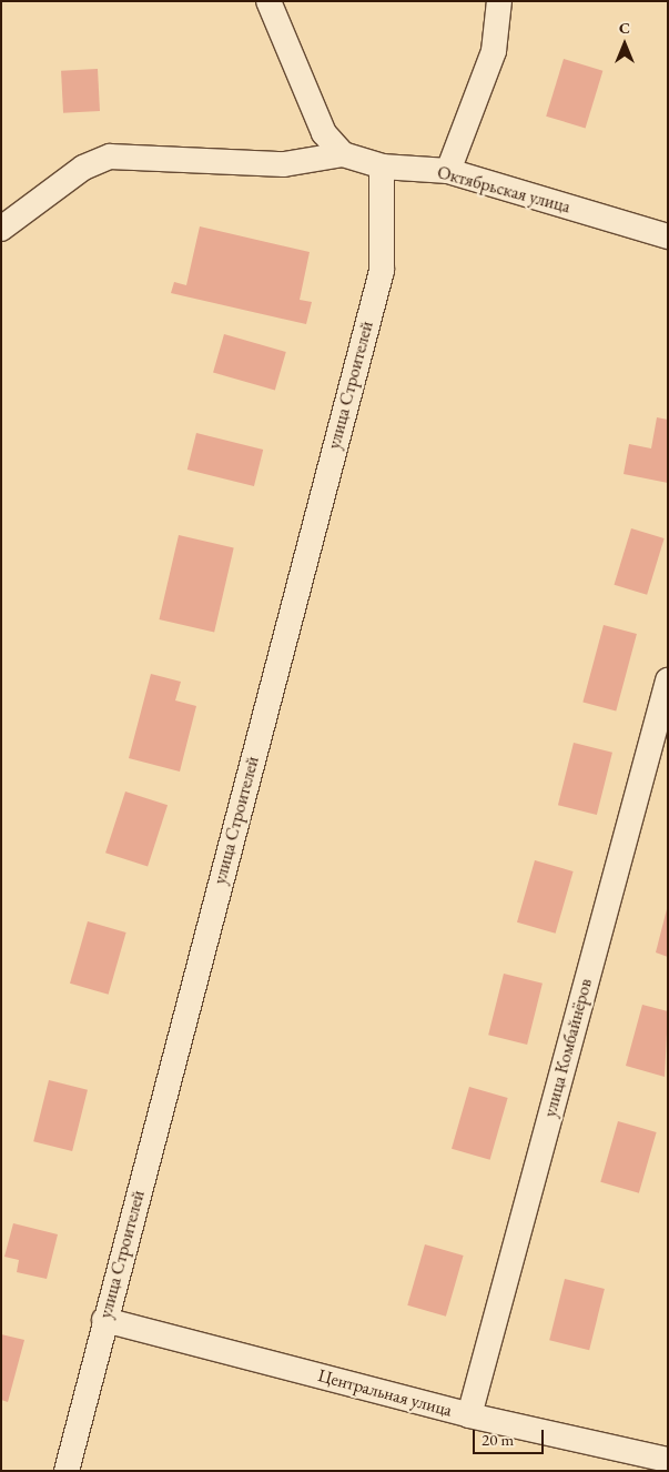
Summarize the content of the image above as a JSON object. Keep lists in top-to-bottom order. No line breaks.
{"streets":{"street":["Октябрьская улица","улица Строителей","улица Комбайнёров","Центральная улица"]},"crossings":[["Октябрьская улица","улица Строителей"],["улица Строителей","Центральная улица"],["улица Комбайнёров","Центральная улица"]],"scale_bar":"20 m","north":"top"}
